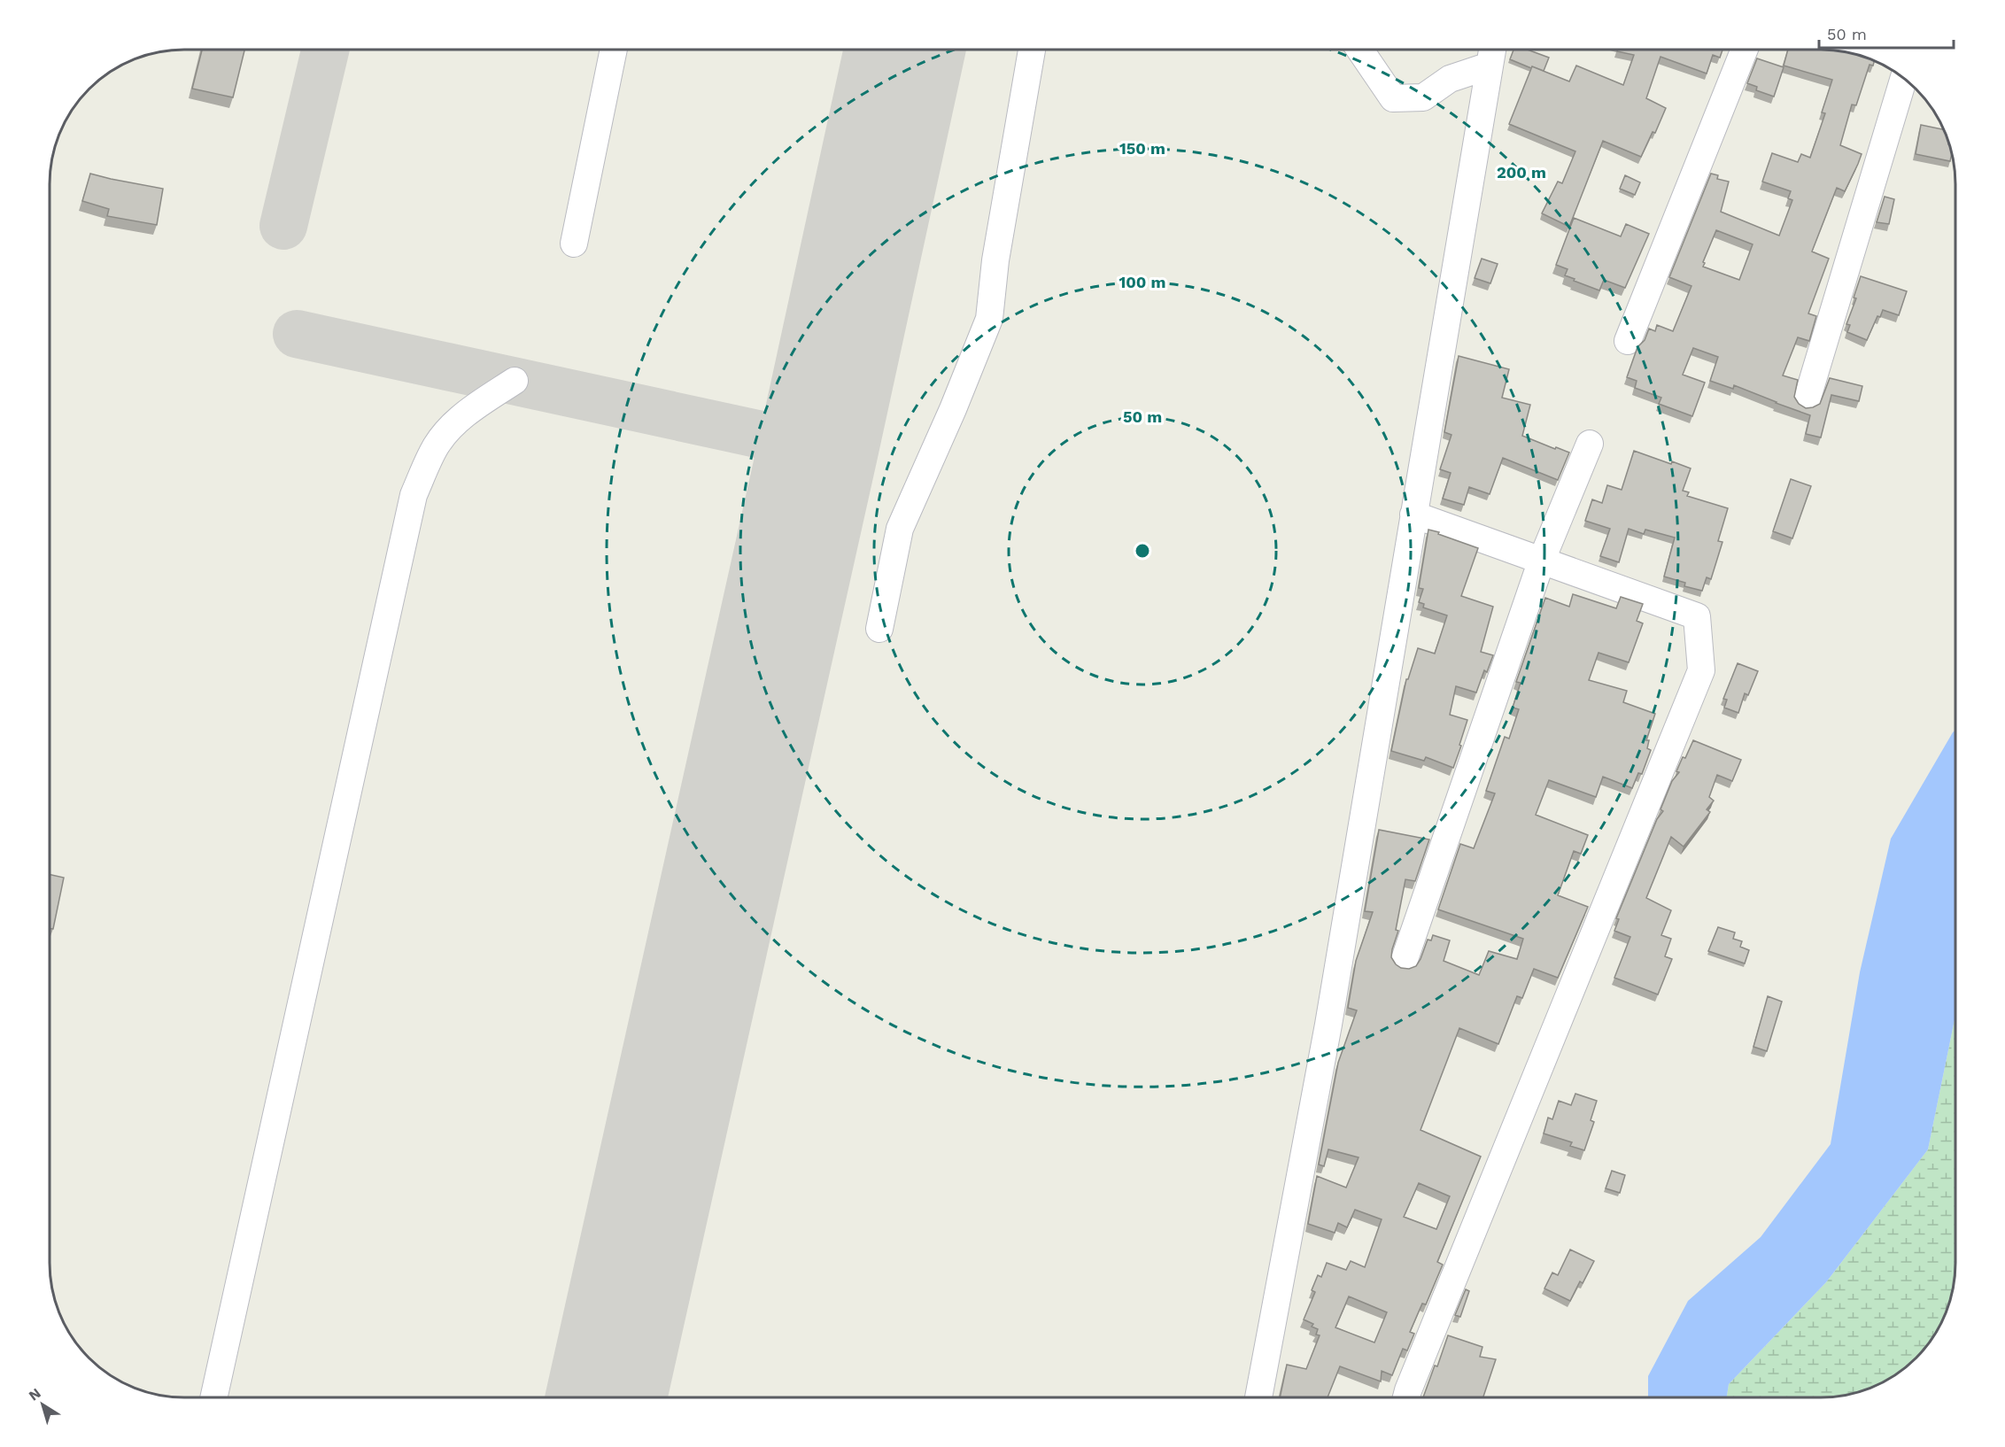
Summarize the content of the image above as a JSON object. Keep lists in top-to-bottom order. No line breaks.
{"scale_bar":"50 m","north":"top left","rings":["150 m","200 m","100 m","50 m"]}
